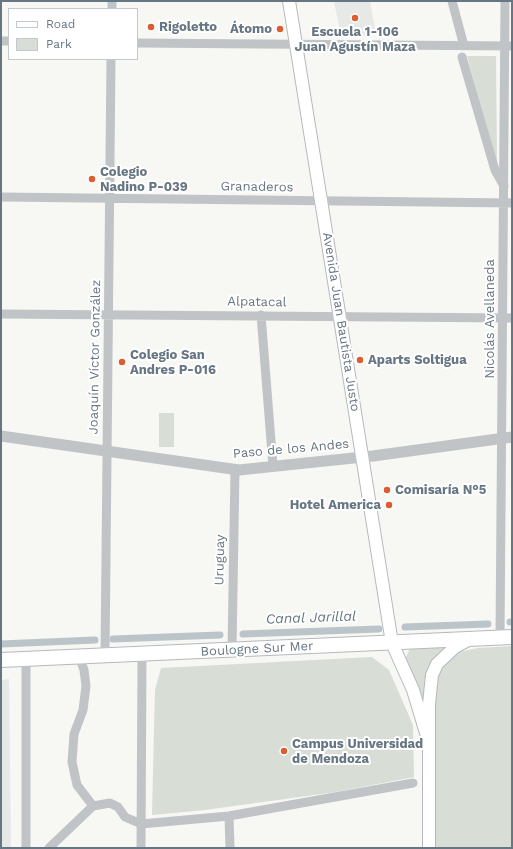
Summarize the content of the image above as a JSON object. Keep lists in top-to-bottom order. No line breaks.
{"streets":{"main road":["Avenida Juan Bautista Justo","Boulogne Sur Mer"],"street":["Granaderos","Alpatacal","Nicolás Avellaneda","Joaquín Víctor González","Paso de los Andes","Uruguay"]},"crossings":[["Granaderos","Nicolás Avellaneda"],["Granaderos","Avenida Juan Bautista Justo"],["Granaderos","Joaquín Víctor González"],["Alpatacal","Nicolás Avellaneda"],["Alpatacal","Avenida Juan Bautista Justo"],["Alpatacal","Joaquín Víctor González"],["Nicolás Avellaneda","Paso de los Andes"],["Nicolás Avellaneda","Boulogne Sur Mer"],["Avenida Juan Bautista Justo","Paso de los Andes"],["Avenida Juan Bautista Justo","Boulogne Sur Mer"],["Joaquín Víctor González","Paso de los Andes"],["Joaquín Víctor González","Boulogne Sur Mer"],["Paso de los Andes","Uruguay"],["Uruguay","Boulogne Sur Mer"]],"water":["Canal Jarillal"],"places":["Escuela 1-106 Juan Agustín Maza","Rigoletto","Átomo","Colegio Nadino P-039","Aparts Soltigua","Colegio San Andres P-016","Comisaría N°5","Hotel America","Campus Universidad de Mendoza"],"legend":["Road","Park"]}
